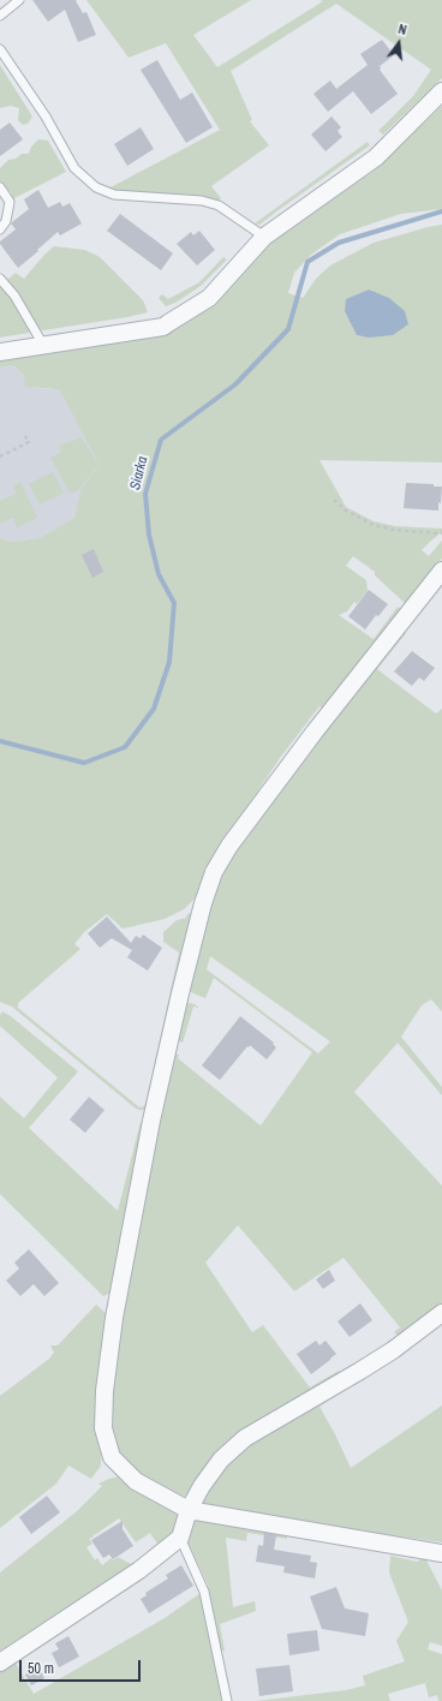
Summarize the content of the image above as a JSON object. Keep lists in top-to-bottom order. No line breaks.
{"water":["Siarka"],"scale_bar":"50 m","north":"top"}
